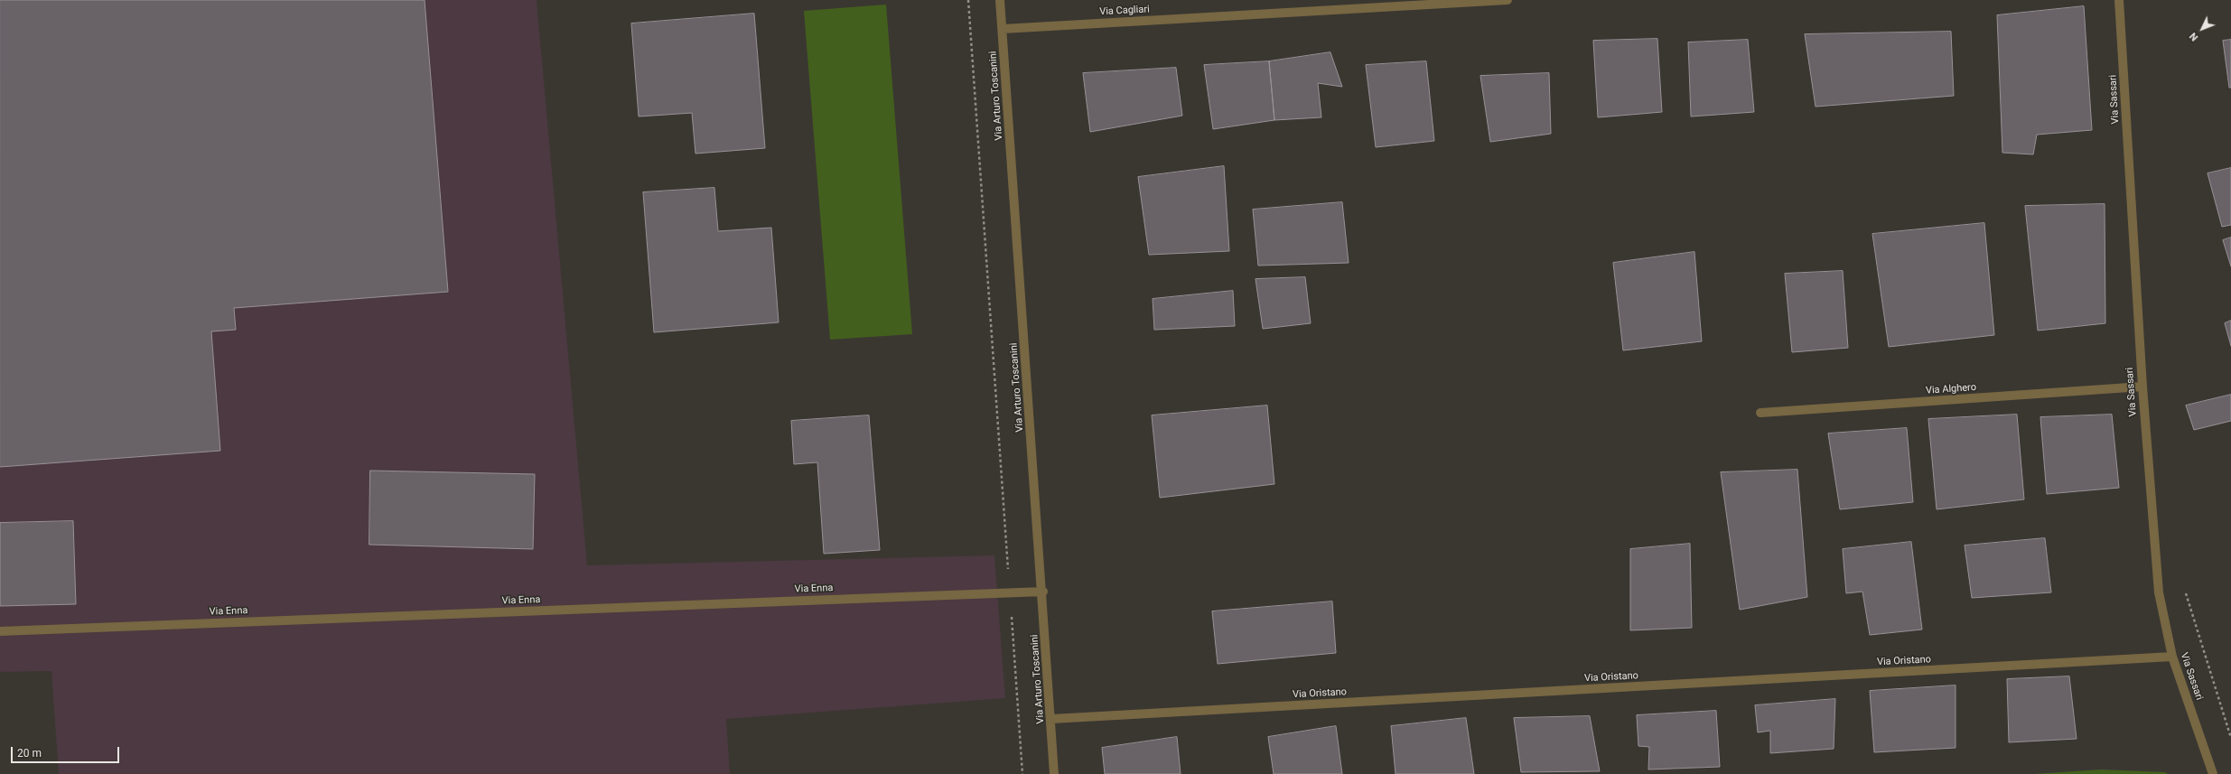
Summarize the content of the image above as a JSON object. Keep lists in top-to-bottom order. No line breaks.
{"streets":{"street":["Via Cagliari","Via Arturo Toscanini","Via Sassari","Via Alghero","Via Enna","Via Oristano"]},"crossings":[["Via Cagliari","Via Arturo Toscanini"],["Via Arturo Toscanini","Via Enna"],["Via Arturo Toscanini","Via Oristano"],["Via Sassari","Via Alghero"],["Via Sassari","Via Oristano"]],"scale_bar":"20 m","north":"bottom left"}
